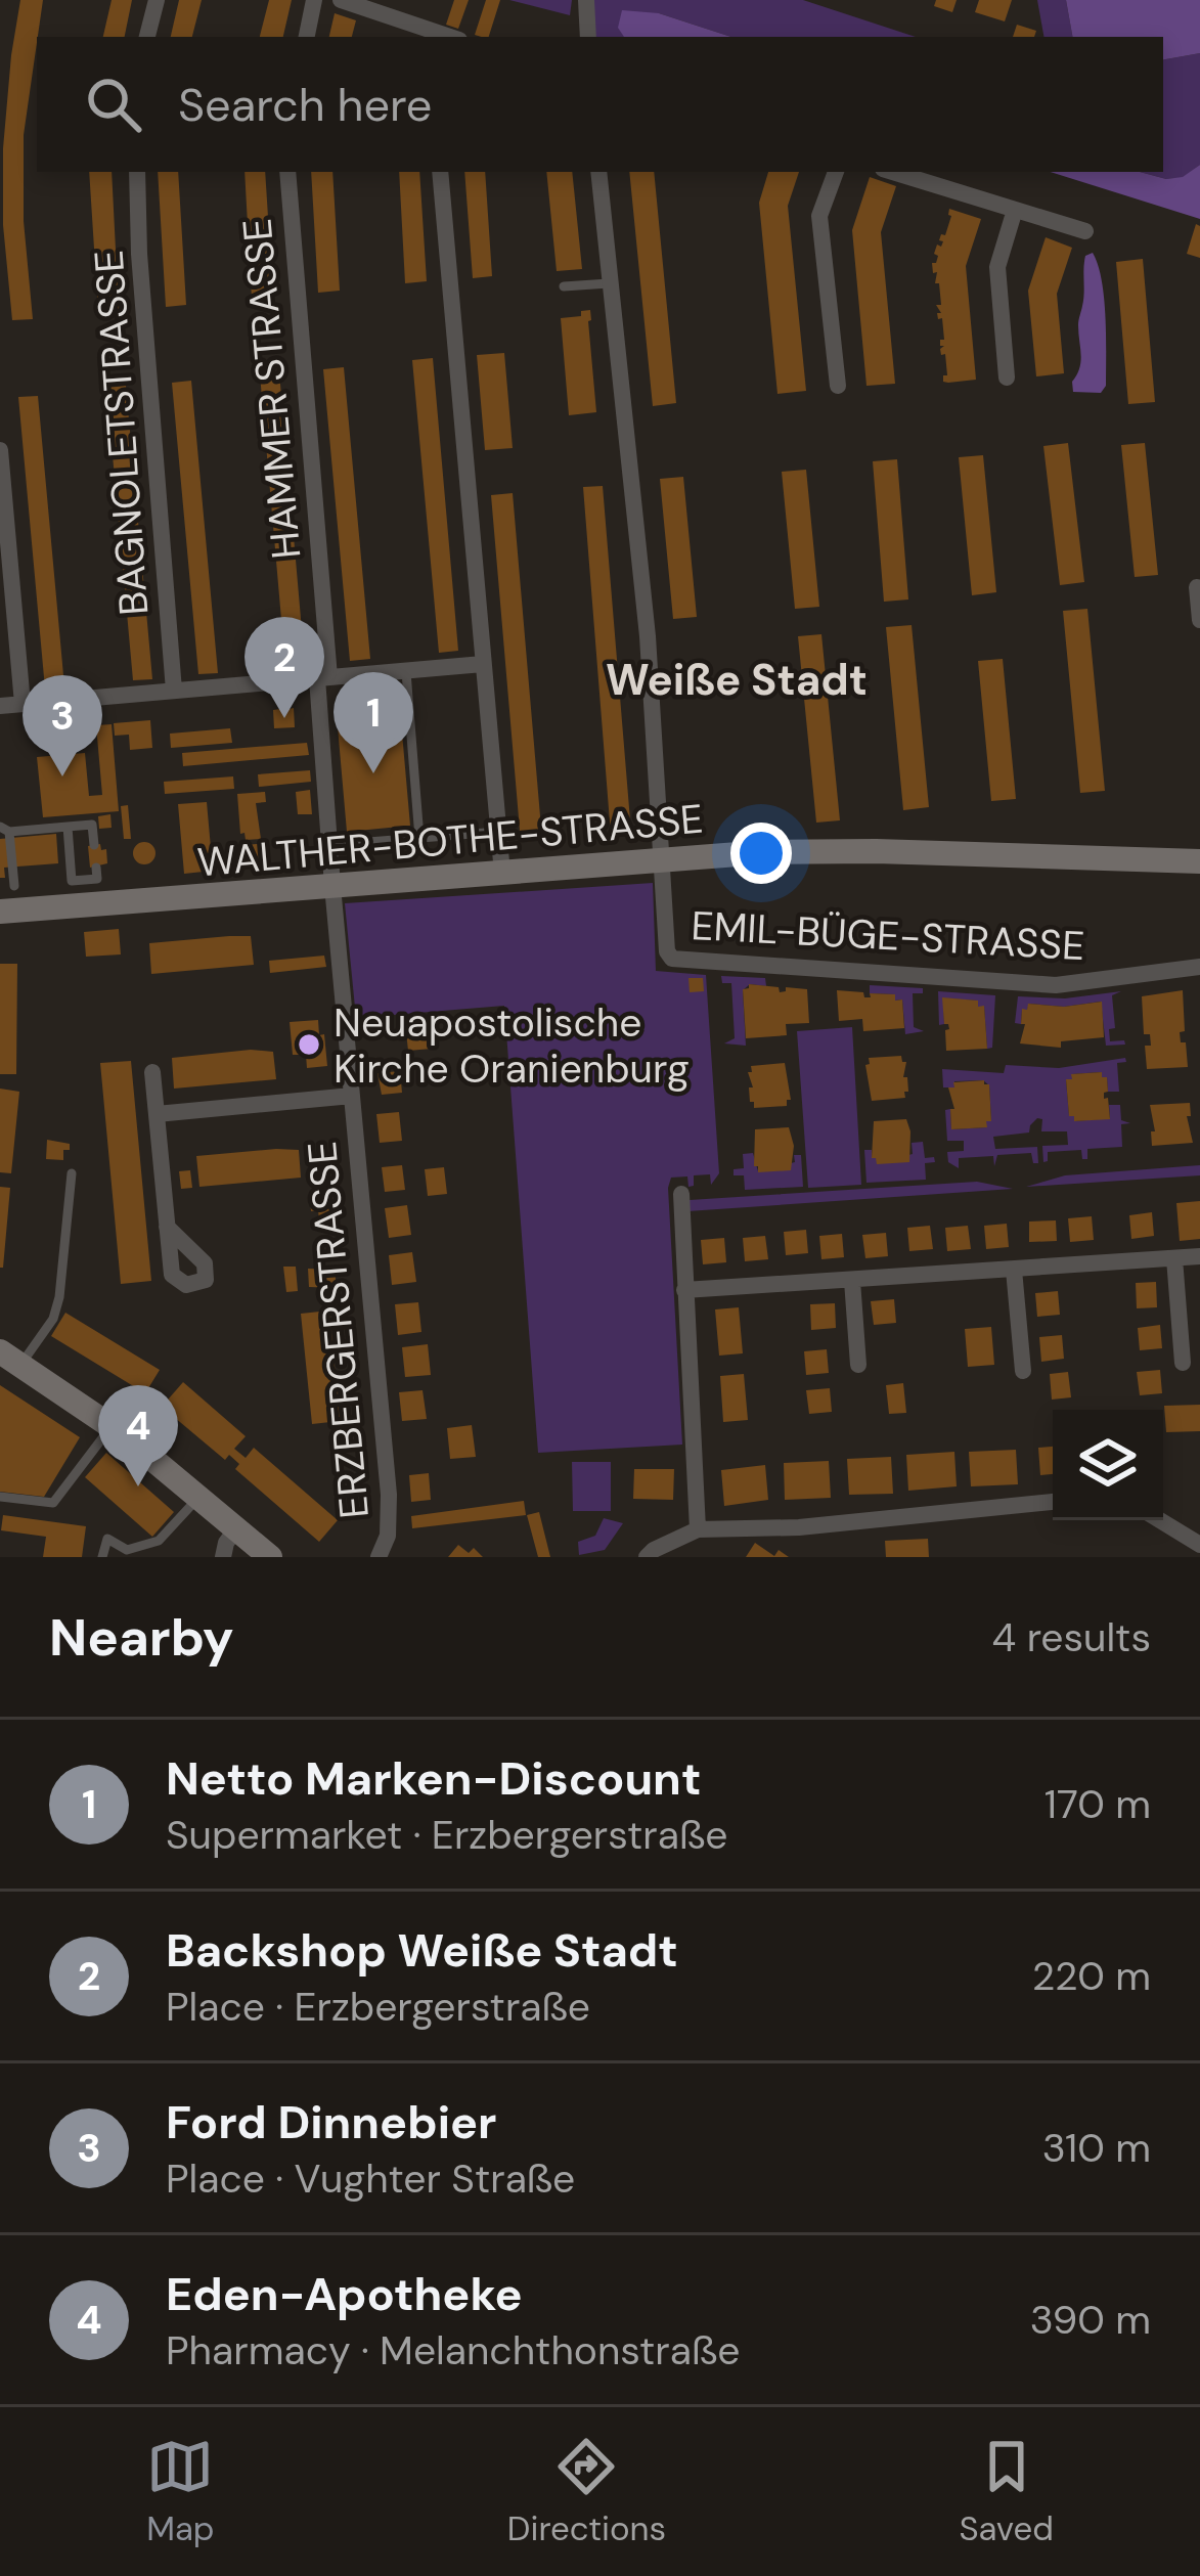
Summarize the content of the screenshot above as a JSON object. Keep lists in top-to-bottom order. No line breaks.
{"streets":{"street":["HAMMER STRASSE","BAGNOLETSTRASSE","WALTHER-BOTHE-STRASSE","EMIL-BÜGE-STRASSE","ERZBERGERSTRASSE"]},"crossings":[["HAMMER STRASSE","ERZBERGERSTRASSE"],["WALTHER-BOTHE-STRASSE","EMIL-BÜGE-STRASSE"],["WALTHER-BOTHE-STRASSE","ERZBERGERSTRASSE"]],"districts":["Weiße Stadt"],"places":["Neuapostolische Kirche Oranienburg"],"page":{"search":"Search here","pins":["2","1","3","4"],"heading":["Nearby","4 results"],"list":[{"mark":"1","name":"Netto Marken-Discount","note":"Supermarket · Erzbergerstraße","value":"170 m"},{"mark":"2","name":"Backshop Weiße Stadt","note":"Place · Erzbergerstraße","value":"220 m"},{"mark":"3","name":"Ford Dinnebier","note":"Place · Vughter Straße","value":"310 m"},{"mark":"4","name":"Eden-Apotheke","note":"Pharmacy · Melanchthonstraße","value":"390 m"}],"nav":["Map","Directions","Saved"]}}
